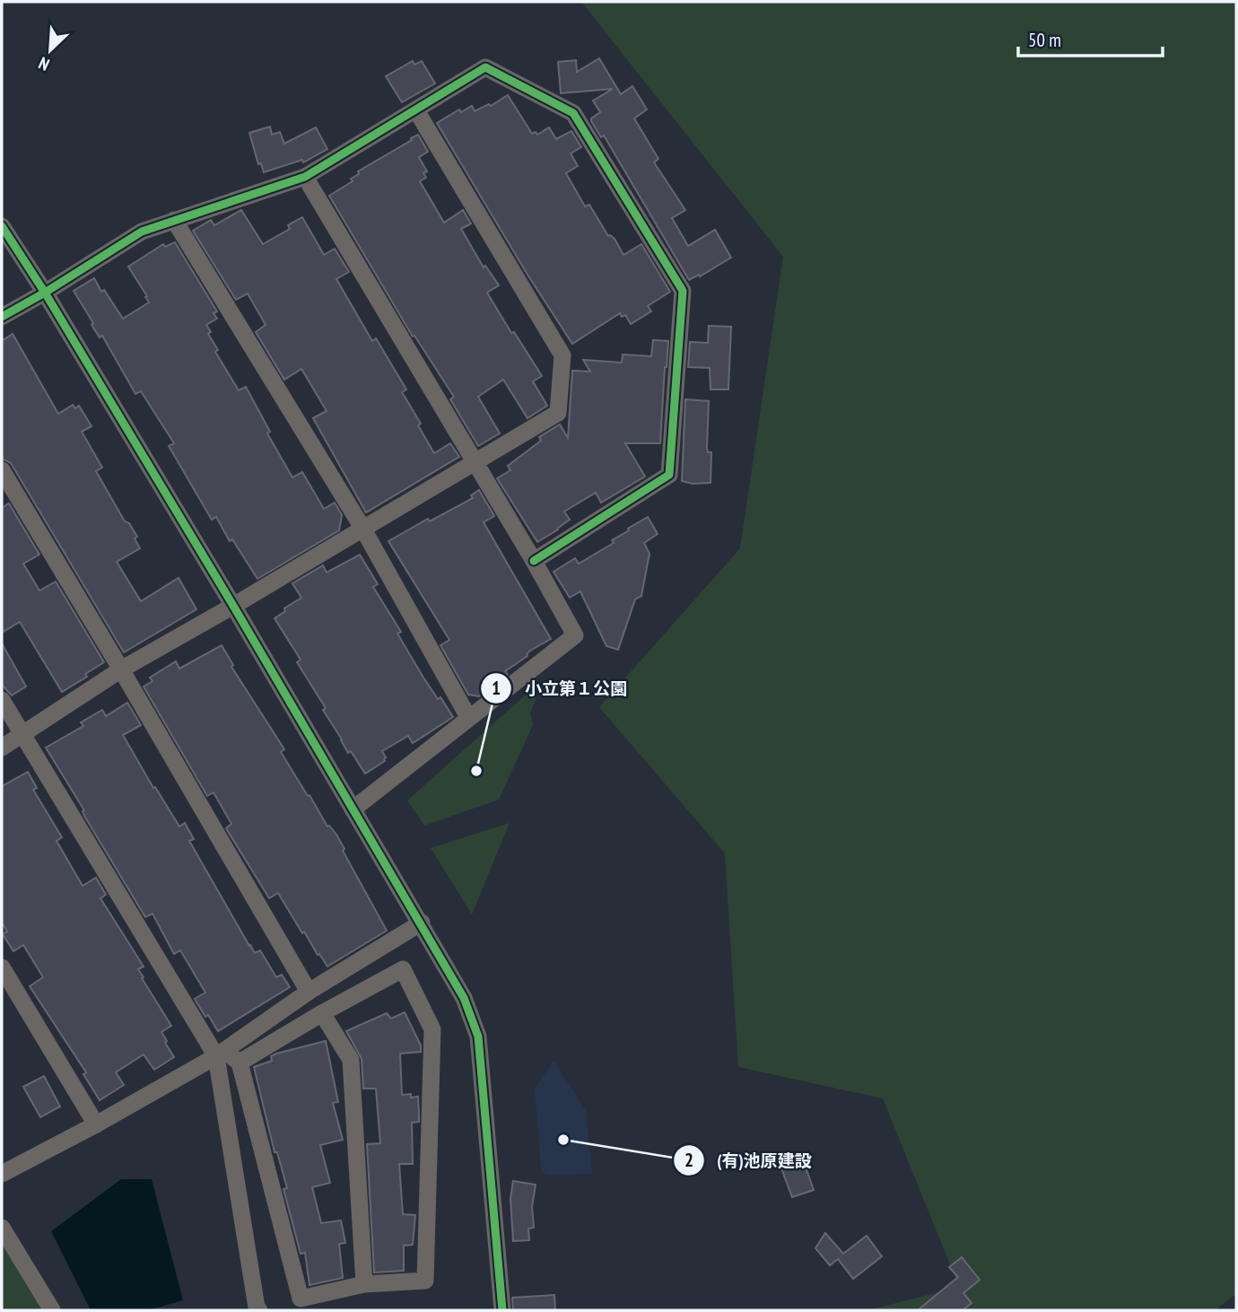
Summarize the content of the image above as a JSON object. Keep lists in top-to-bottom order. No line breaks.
{"places":["小立第１公園","(有)池原建設"],"scale_bar":"50 m","north":"bottom left"}
